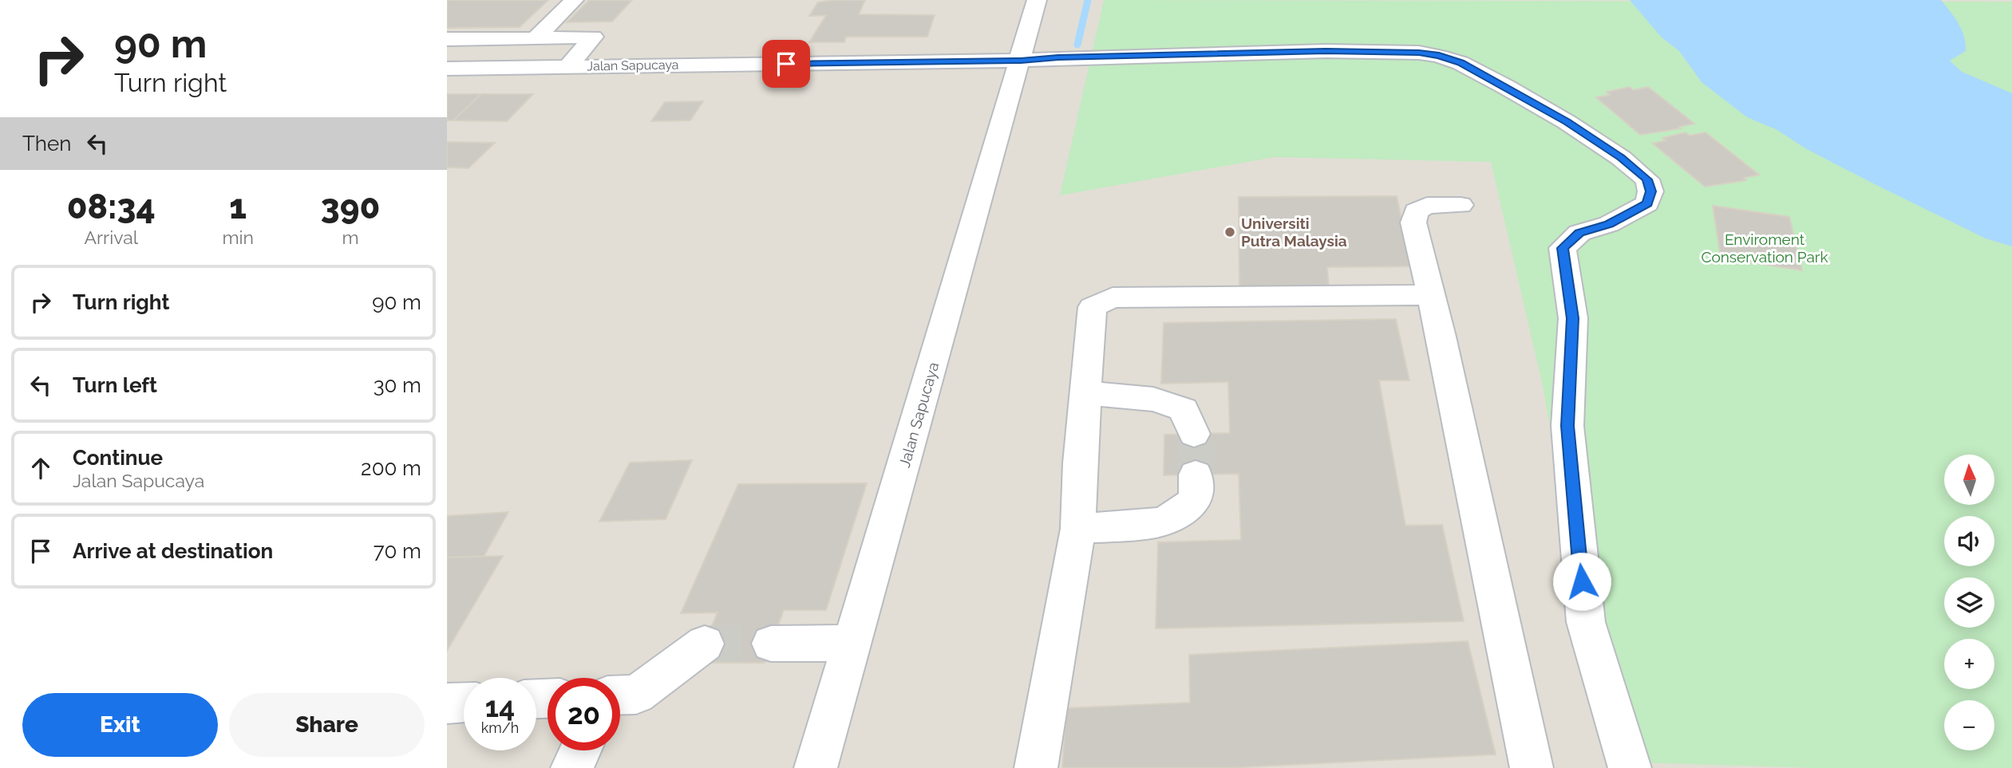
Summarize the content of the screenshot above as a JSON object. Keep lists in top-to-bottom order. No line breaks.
{"streets":{"street":["Jalan Sapucaya"]},"parks":["Enviroment Conservation Park"],"places":["Universiti Putra Malaysia"],"north":"top","page":{"turn":["90 m","Turn right"],"then":"Then","eta":["08:34","Arrival","1","min","390","m"],"list":[{"name":"Turn right","value":"90 m"},{"name":"Turn left","value":"30 m"},{"name":"Continue","note":"Jalan Sapucaya","value":"200 m"},{"name":"Arrive at destination","value":"70 m"}],"map_buttons":["+","−"],"speed":"14 km/h","limit":"20","buttons":["Exit","Share"]}}
